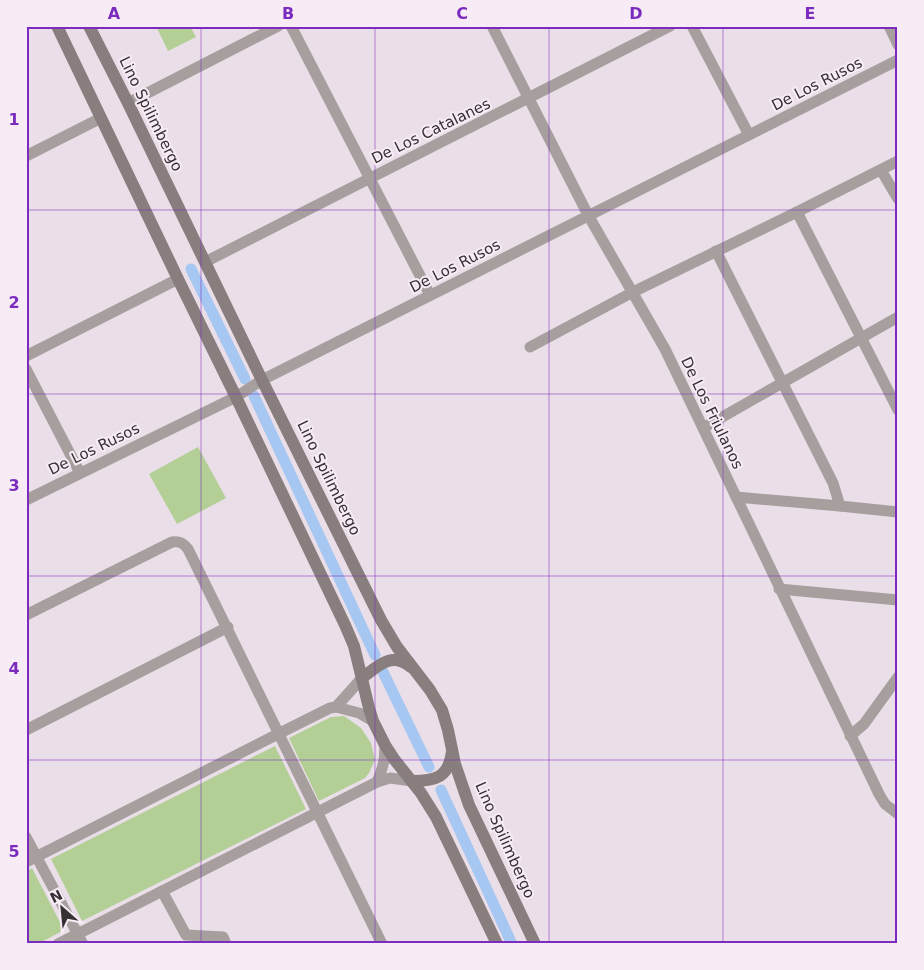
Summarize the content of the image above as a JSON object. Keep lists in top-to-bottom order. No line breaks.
{"streets":{"main road":["Lino Spilimbergo"],"street":["De Los Rusos","De Los Catalanes","De Los Friulanos"]},"crossings":[["De Los Rusos","Lino Spilimbergo"],["De Los Rusos","De Los Friulanos"],["Lino Spilimbergo","De Los Catalanes"],["De Los Catalanes","De Los Friulanos"]],"north":"top left","grid":{"columns":["A","B","C","D","E"],"rows":["1","2","3","4","5"]}}
